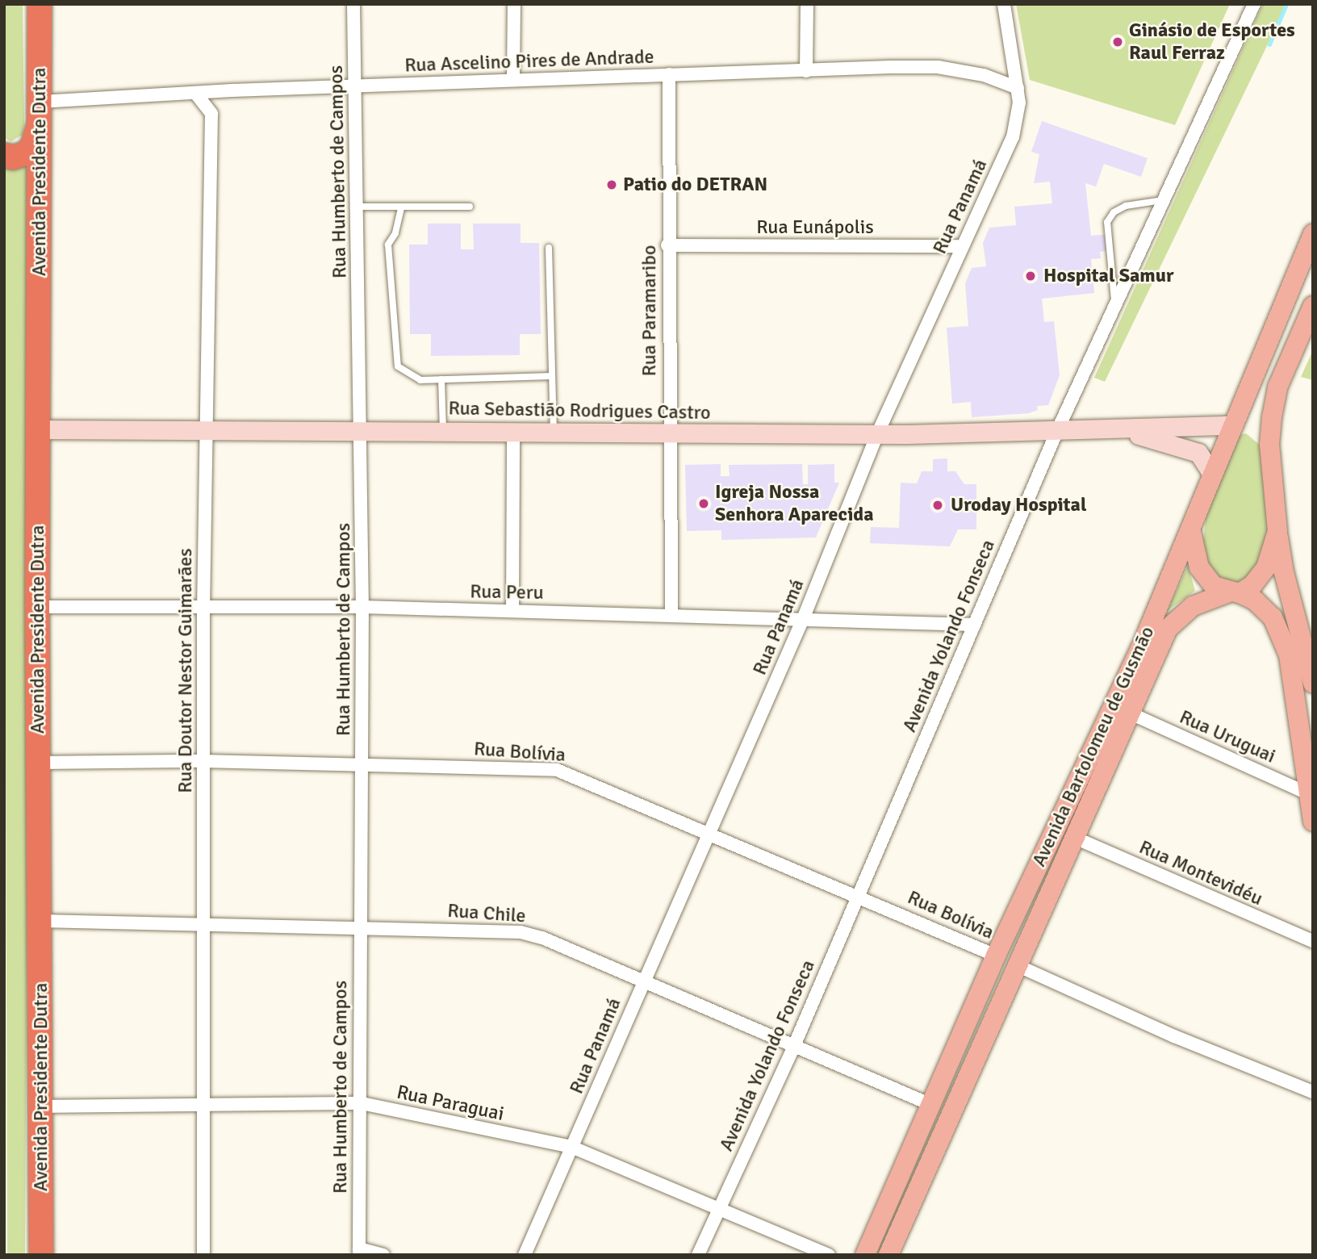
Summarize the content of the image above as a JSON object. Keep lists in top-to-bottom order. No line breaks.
{"streets":{"highway":["Avenida Presidente Dutra"],"main road":["Avenida Bartolomeu de Gusmão"],"street":["Rua Ascelino Pires de Andrade","Rua Humberto de Campos","Rua Panamá","Rua Eunápolis","Rua Paramaribo","Rua Sebastião Rodrigues Castro","Rua Peru","Avenida Yolando Fonseca","Rua Doutor Nestor Guimarães","Rua Uruguai","Rua Bolívia","Rua Montevidéu","Rua Chile","Rua Paraguai"]},"crossings":[["Rua Ascelino Pires de Andrade","Avenida Presidente Dutra"],["Rua Ascelino Pires de Andrade","Rua Humberto de Campos"],["Rua Ascelino Pires de Andrade","Rua Panamá"],["Rua Ascelino Pires de Andrade","Rua Paramaribo"],["Rua Ascelino Pires de Andrade","Rua Doutor Nestor Guimarães"],["Avenida Presidente Dutra","Rua Sebastião Rodrigues Castro"],["Avenida Presidente Dutra","Rua Peru"],["Avenida Presidente Dutra","Rua Bolívia"],["Avenida Presidente Dutra","Rua Chile"],["Avenida Presidente Dutra","Rua Paraguai"],["Rua Humberto de Campos","Rua Sebastião Rodrigues Castro"],["Rua Humberto de Campos","Rua Peru"],["Rua Humberto de Campos","Rua Bolívia"],["Rua Humberto de Campos","Rua Chile"],["Rua Humberto de Campos","Rua Paraguai"],["Rua Panamá","Rua Eunápolis"],["Rua Panamá","Rua Sebastião Rodrigues Castro"],["Rua Panamá","Rua Peru"],["Rua Panamá","Rua Bolívia"],["Rua Panamá","Rua Chile"],["Rua Panamá","Rua Paraguai"],["Rua Eunápolis","Rua Paramaribo"],["Rua Paramaribo","Rua Sebastião Rodrigues Castro"],["Rua Paramaribo","Rua Peru"],["Rua Sebastião Rodrigues Castro","Avenida Yolando Fonseca"],["Rua Sebastião Rodrigues Castro","Rua Doutor Nestor Guimarães"],["Rua Sebastião Rodrigues Castro","Avenida Bartolomeu de Gusmão"],["Rua Peru","Avenida Yolando Fonseca"],["Rua Peru","Rua Doutor Nestor Guimarães"],["Avenida Yolando Fonseca","Rua Bolívia"],["Avenida Yolando Fonseca","Rua Chile"],["Avenida Yolando Fonseca","Rua Paraguai"],["Rua Doutor Nestor Guimarães","Rua Bolívia"],["Rua Doutor Nestor Guimarães","Rua Chile"],["Rua Doutor Nestor Guimarães","Rua Paraguai"],["Rua Uruguai","Avenida Bartolomeu de Gusmão"],["Avenida Bartolomeu de Gusmão","Rua Bolívia"],["Avenida Bartolomeu de Gusmão","Rua Montevidéu"],["Avenida Bartolomeu de Gusmão","Rua Chile"]],"places":["Ginásio de Esportes Raul Ferraz","Patio do DETRAN","Hospital Samur","Igreja Nossa Senhora Aparecida","Uroday Hospital"]}
